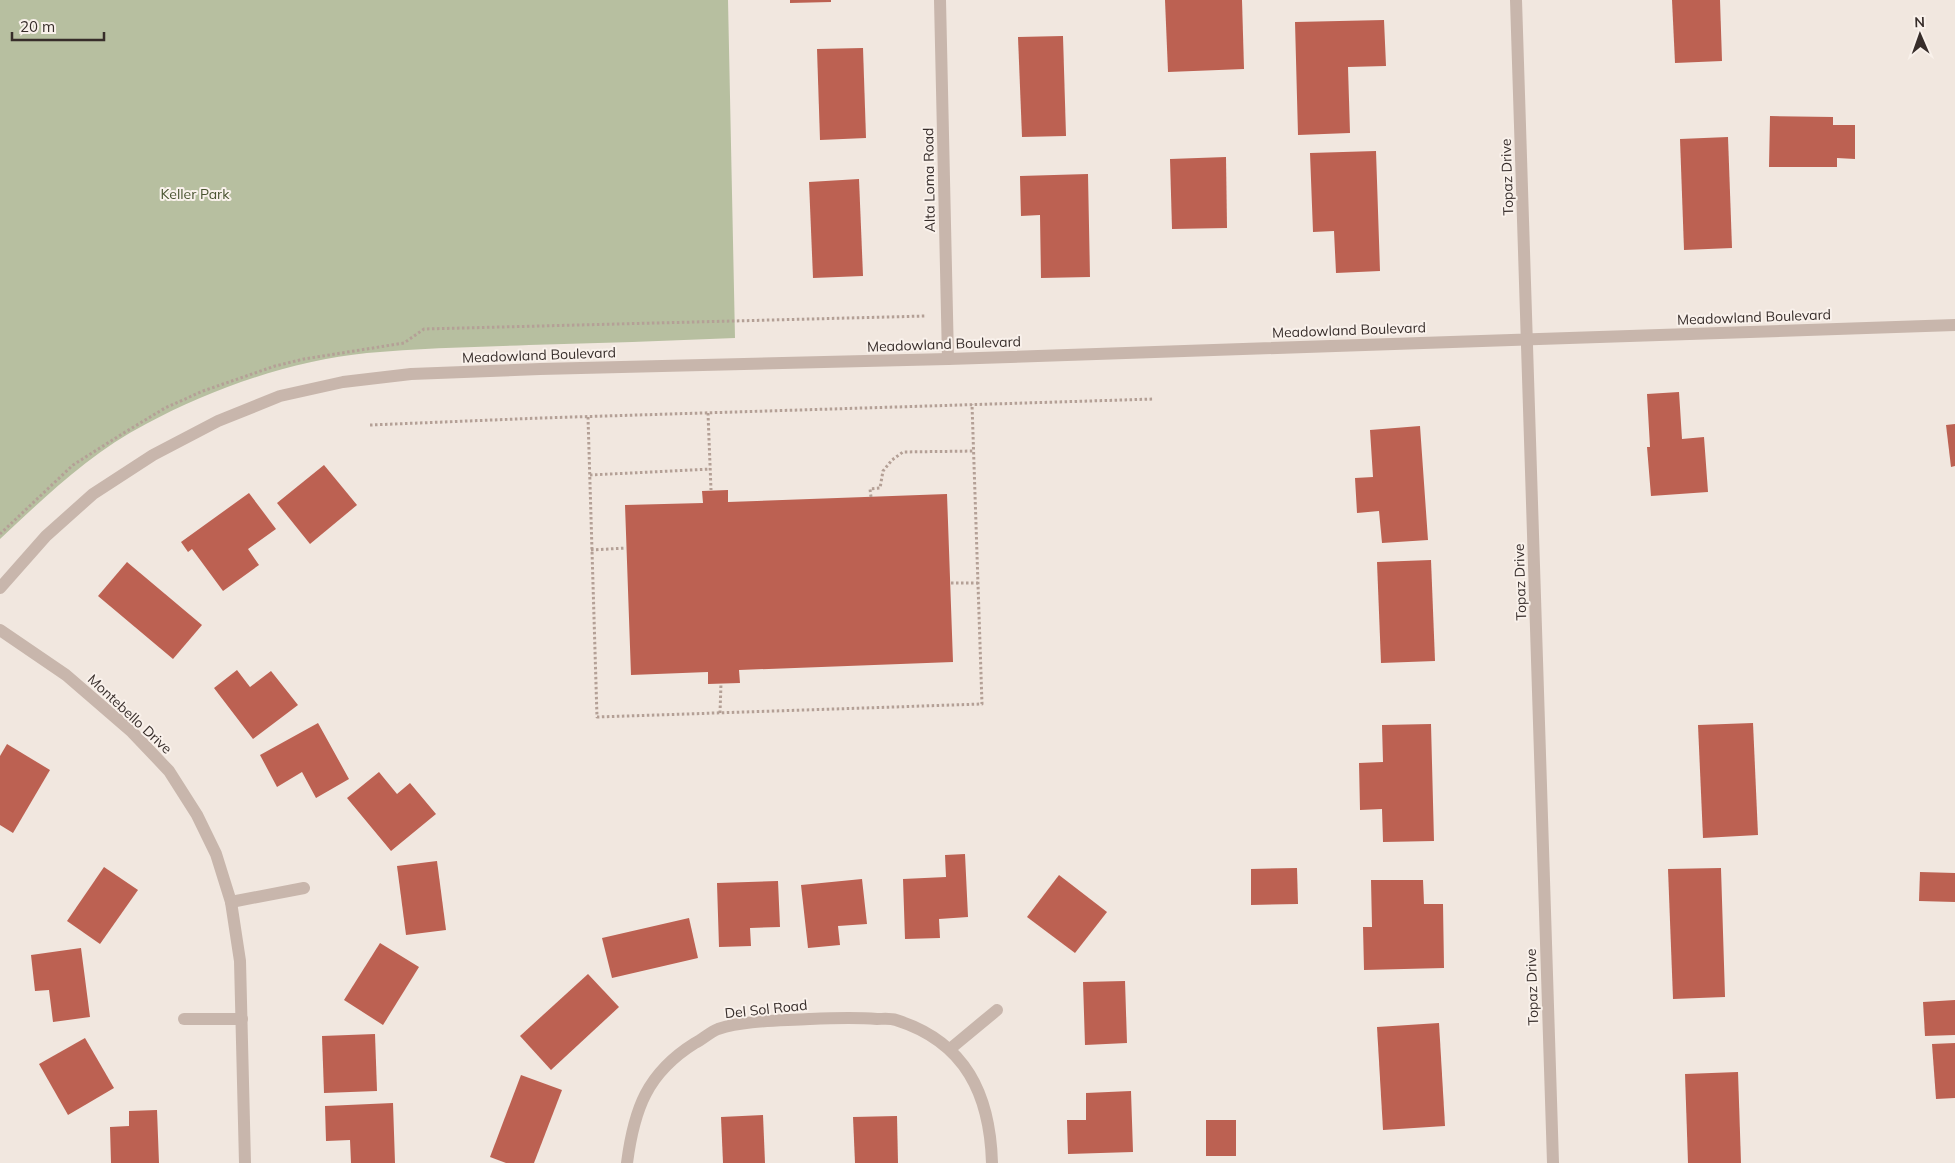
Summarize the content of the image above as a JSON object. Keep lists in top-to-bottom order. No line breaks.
{"streets":{"street":["Topaz Drive","Alta Loma Road","Meadowland Boulevard","Montebello Drive","Del Sol Road"]},"crossings":[["Topaz Drive","Meadowland Boulevard"],["Alta Loma Road","Meadowland Boulevard"]],"parks":["Keller Park"],"scale_bar":"20 m","north":"top"}
